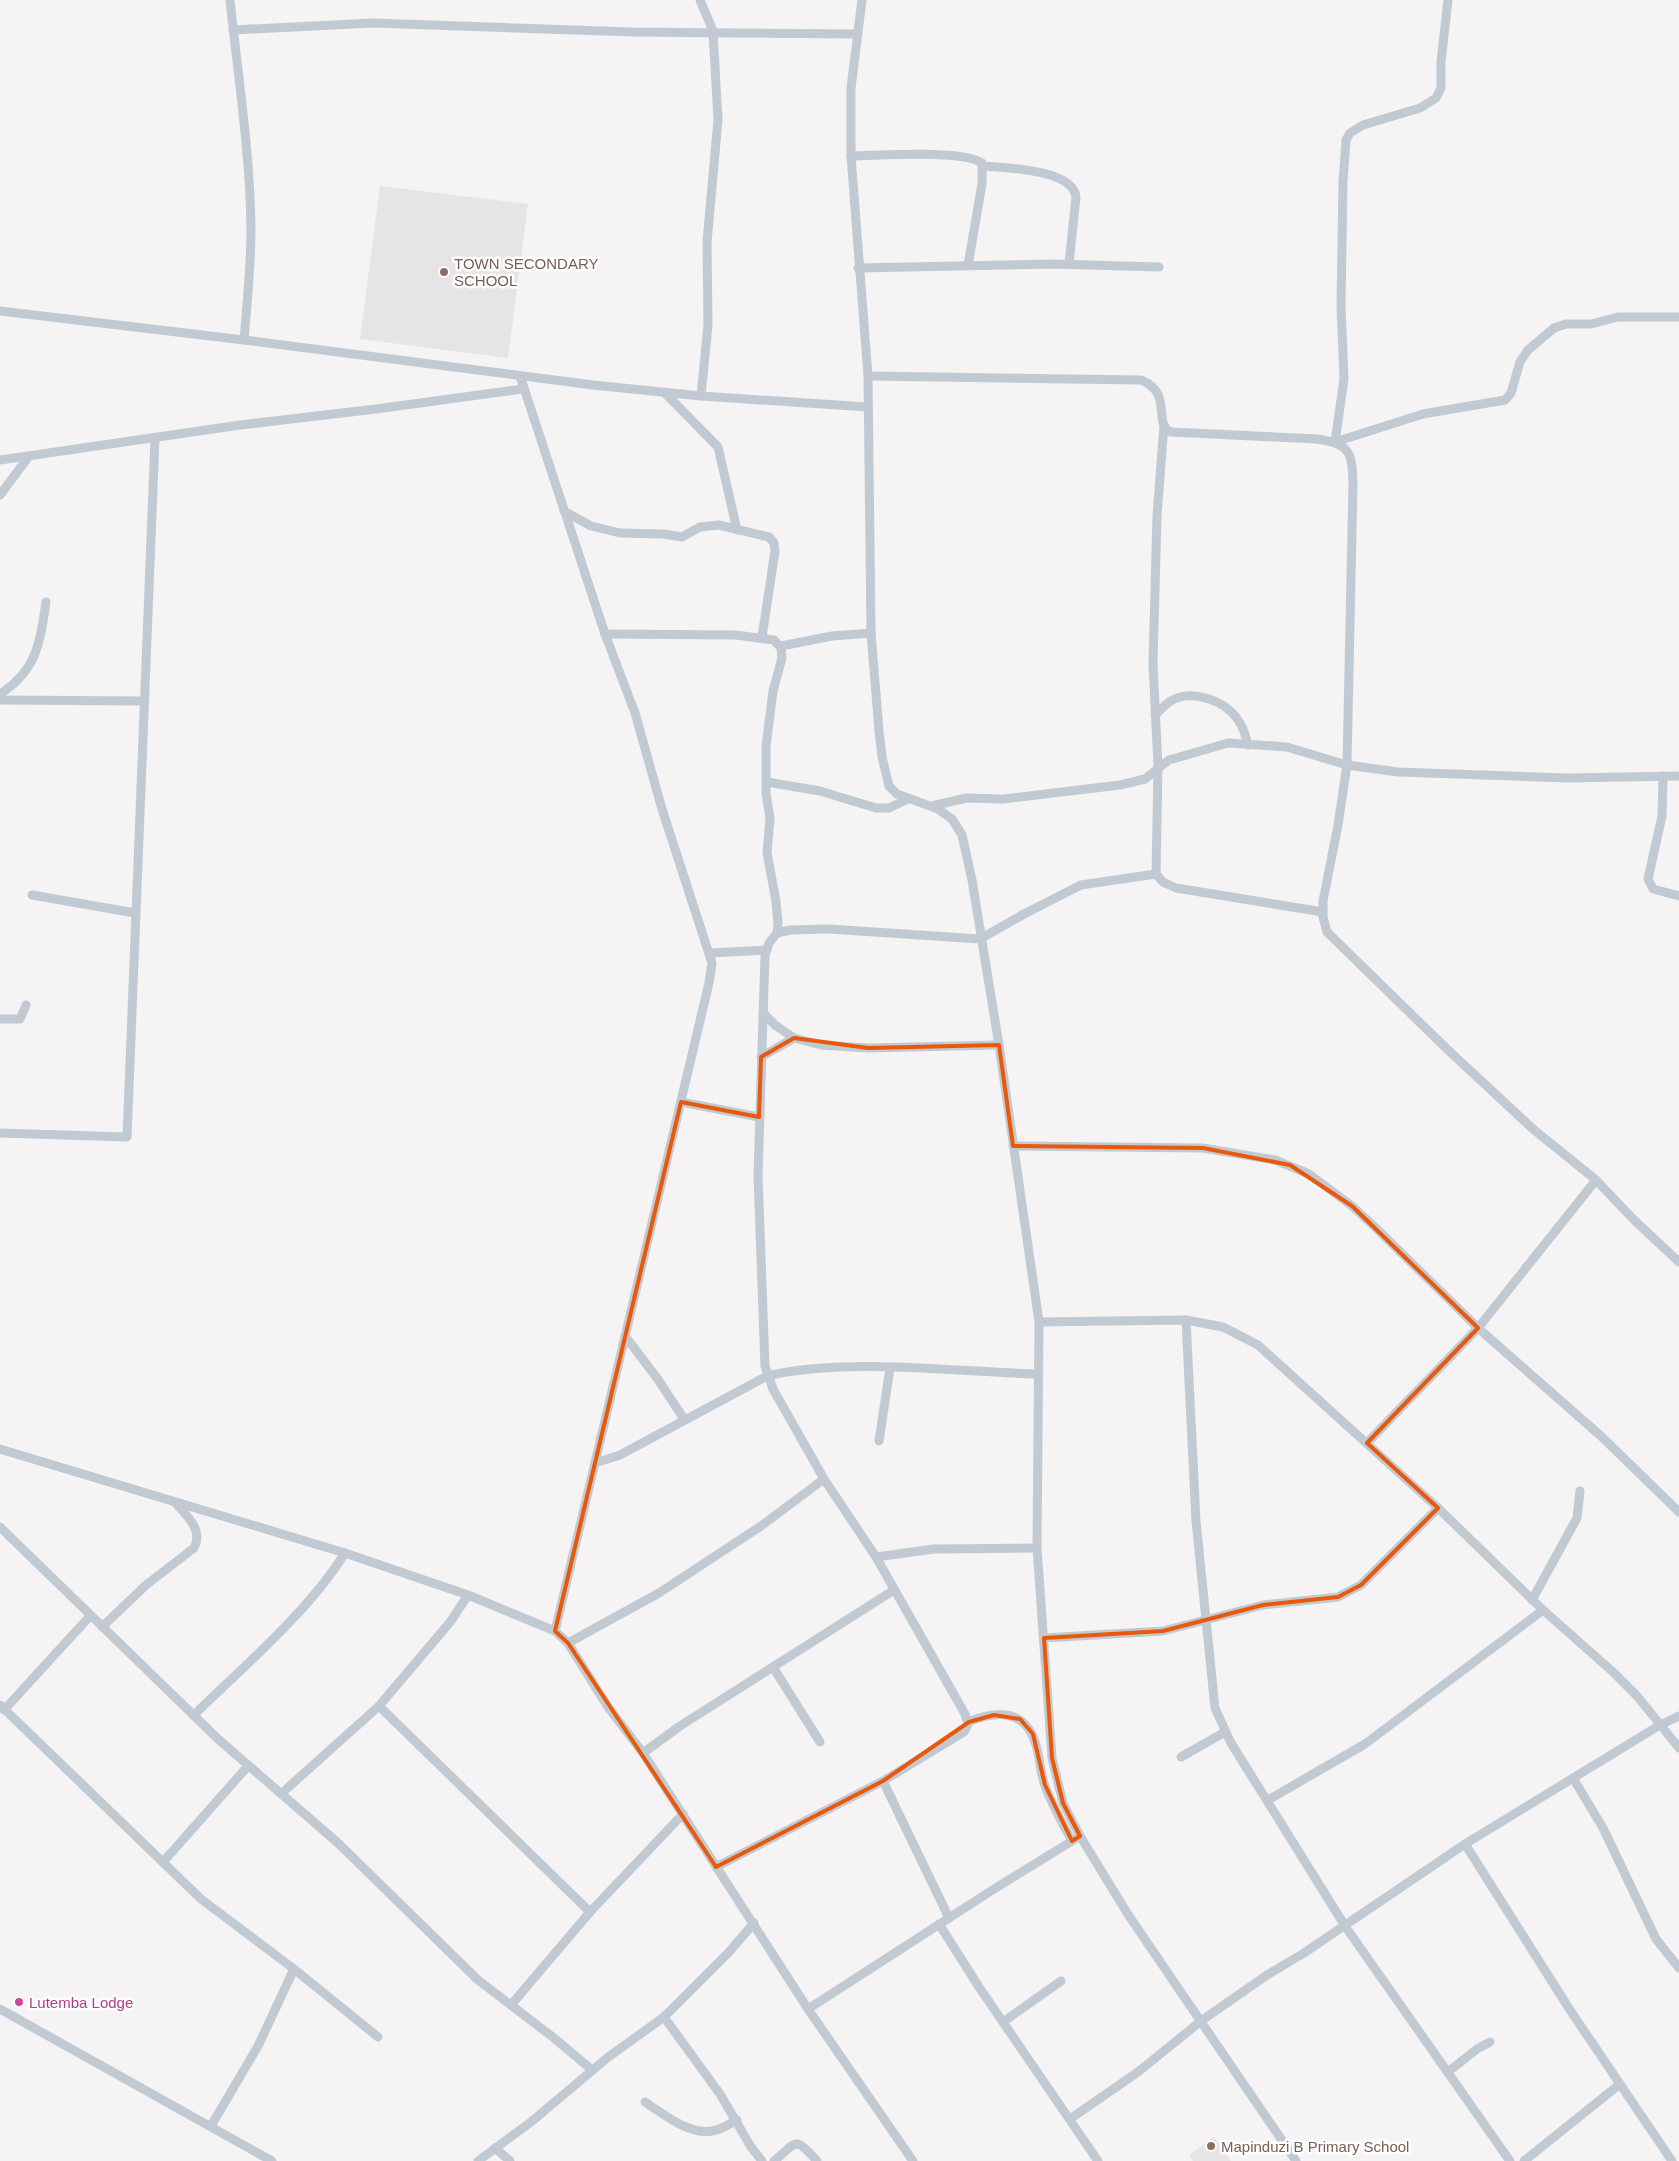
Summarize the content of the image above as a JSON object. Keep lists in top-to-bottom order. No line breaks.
{"places":["TOWN SECONDARY SCHOOL","Lutemba Lodge","Mapinduzi B Primary School"]}
